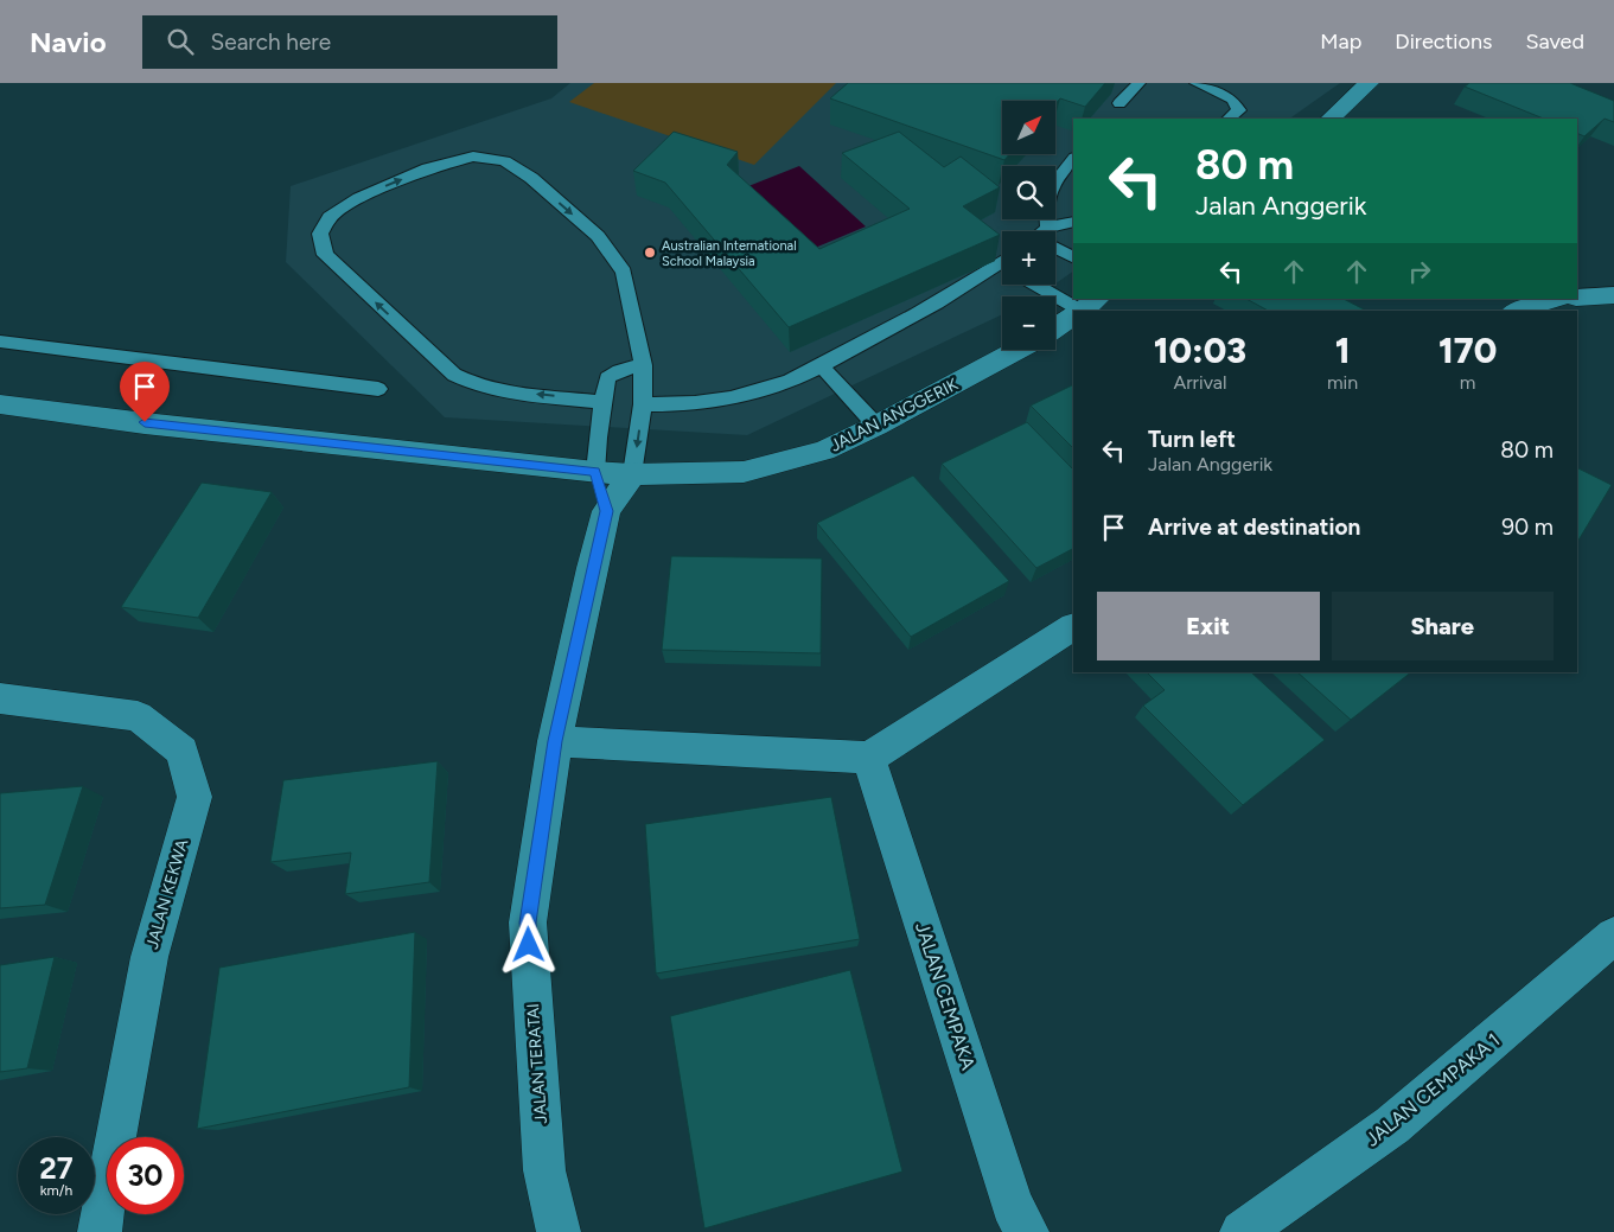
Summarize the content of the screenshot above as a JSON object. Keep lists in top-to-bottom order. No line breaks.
{"streets":{"street":["JALAN ANGGERIK","JALAN KEKWA","JALAN CEMPAKA","JALAN TERATAI","JALAN CEMPAKA 1"]},"crossings":[["JALAN ANGGERIK","JALAN TERATAI"]],"places":["Australian International School Malaysia"],"north":"top right","page":{"header":"Navio","search":"Search here","nav":["Map","Directions","Saved"],"map_buttons":["+","−"],"turn":["80 m","Jalan Anggerik"],"eta":["10:03","Arrival","1","min","170","m"],"list":[{"name":"Turn left","note":"Jalan Anggerik","value":"80 m"},{"name":"Arrive at destination","value":"90 m"}],"buttons":["Exit","Share"],"speed":"27 km/h","limit":"30"}}
